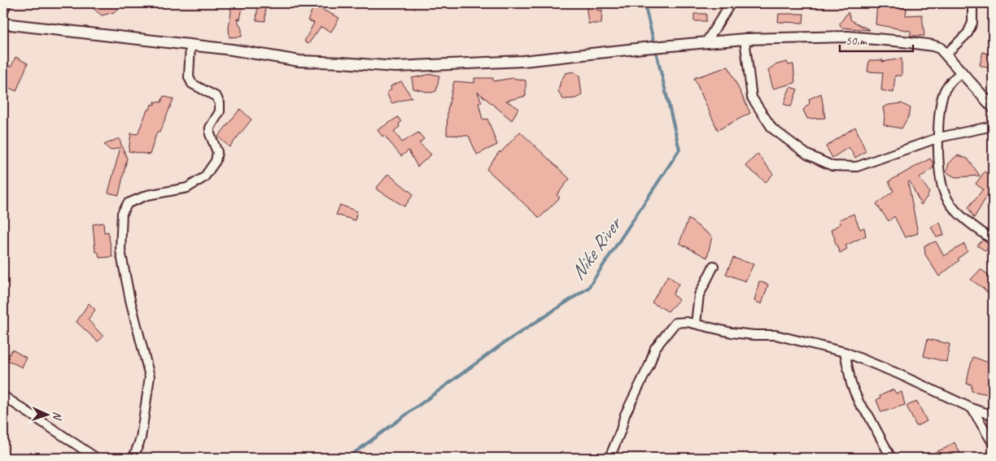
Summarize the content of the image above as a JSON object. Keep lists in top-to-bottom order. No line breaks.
{"water":["Nike River"],"scale_bar":"50 m","north":"right"}
